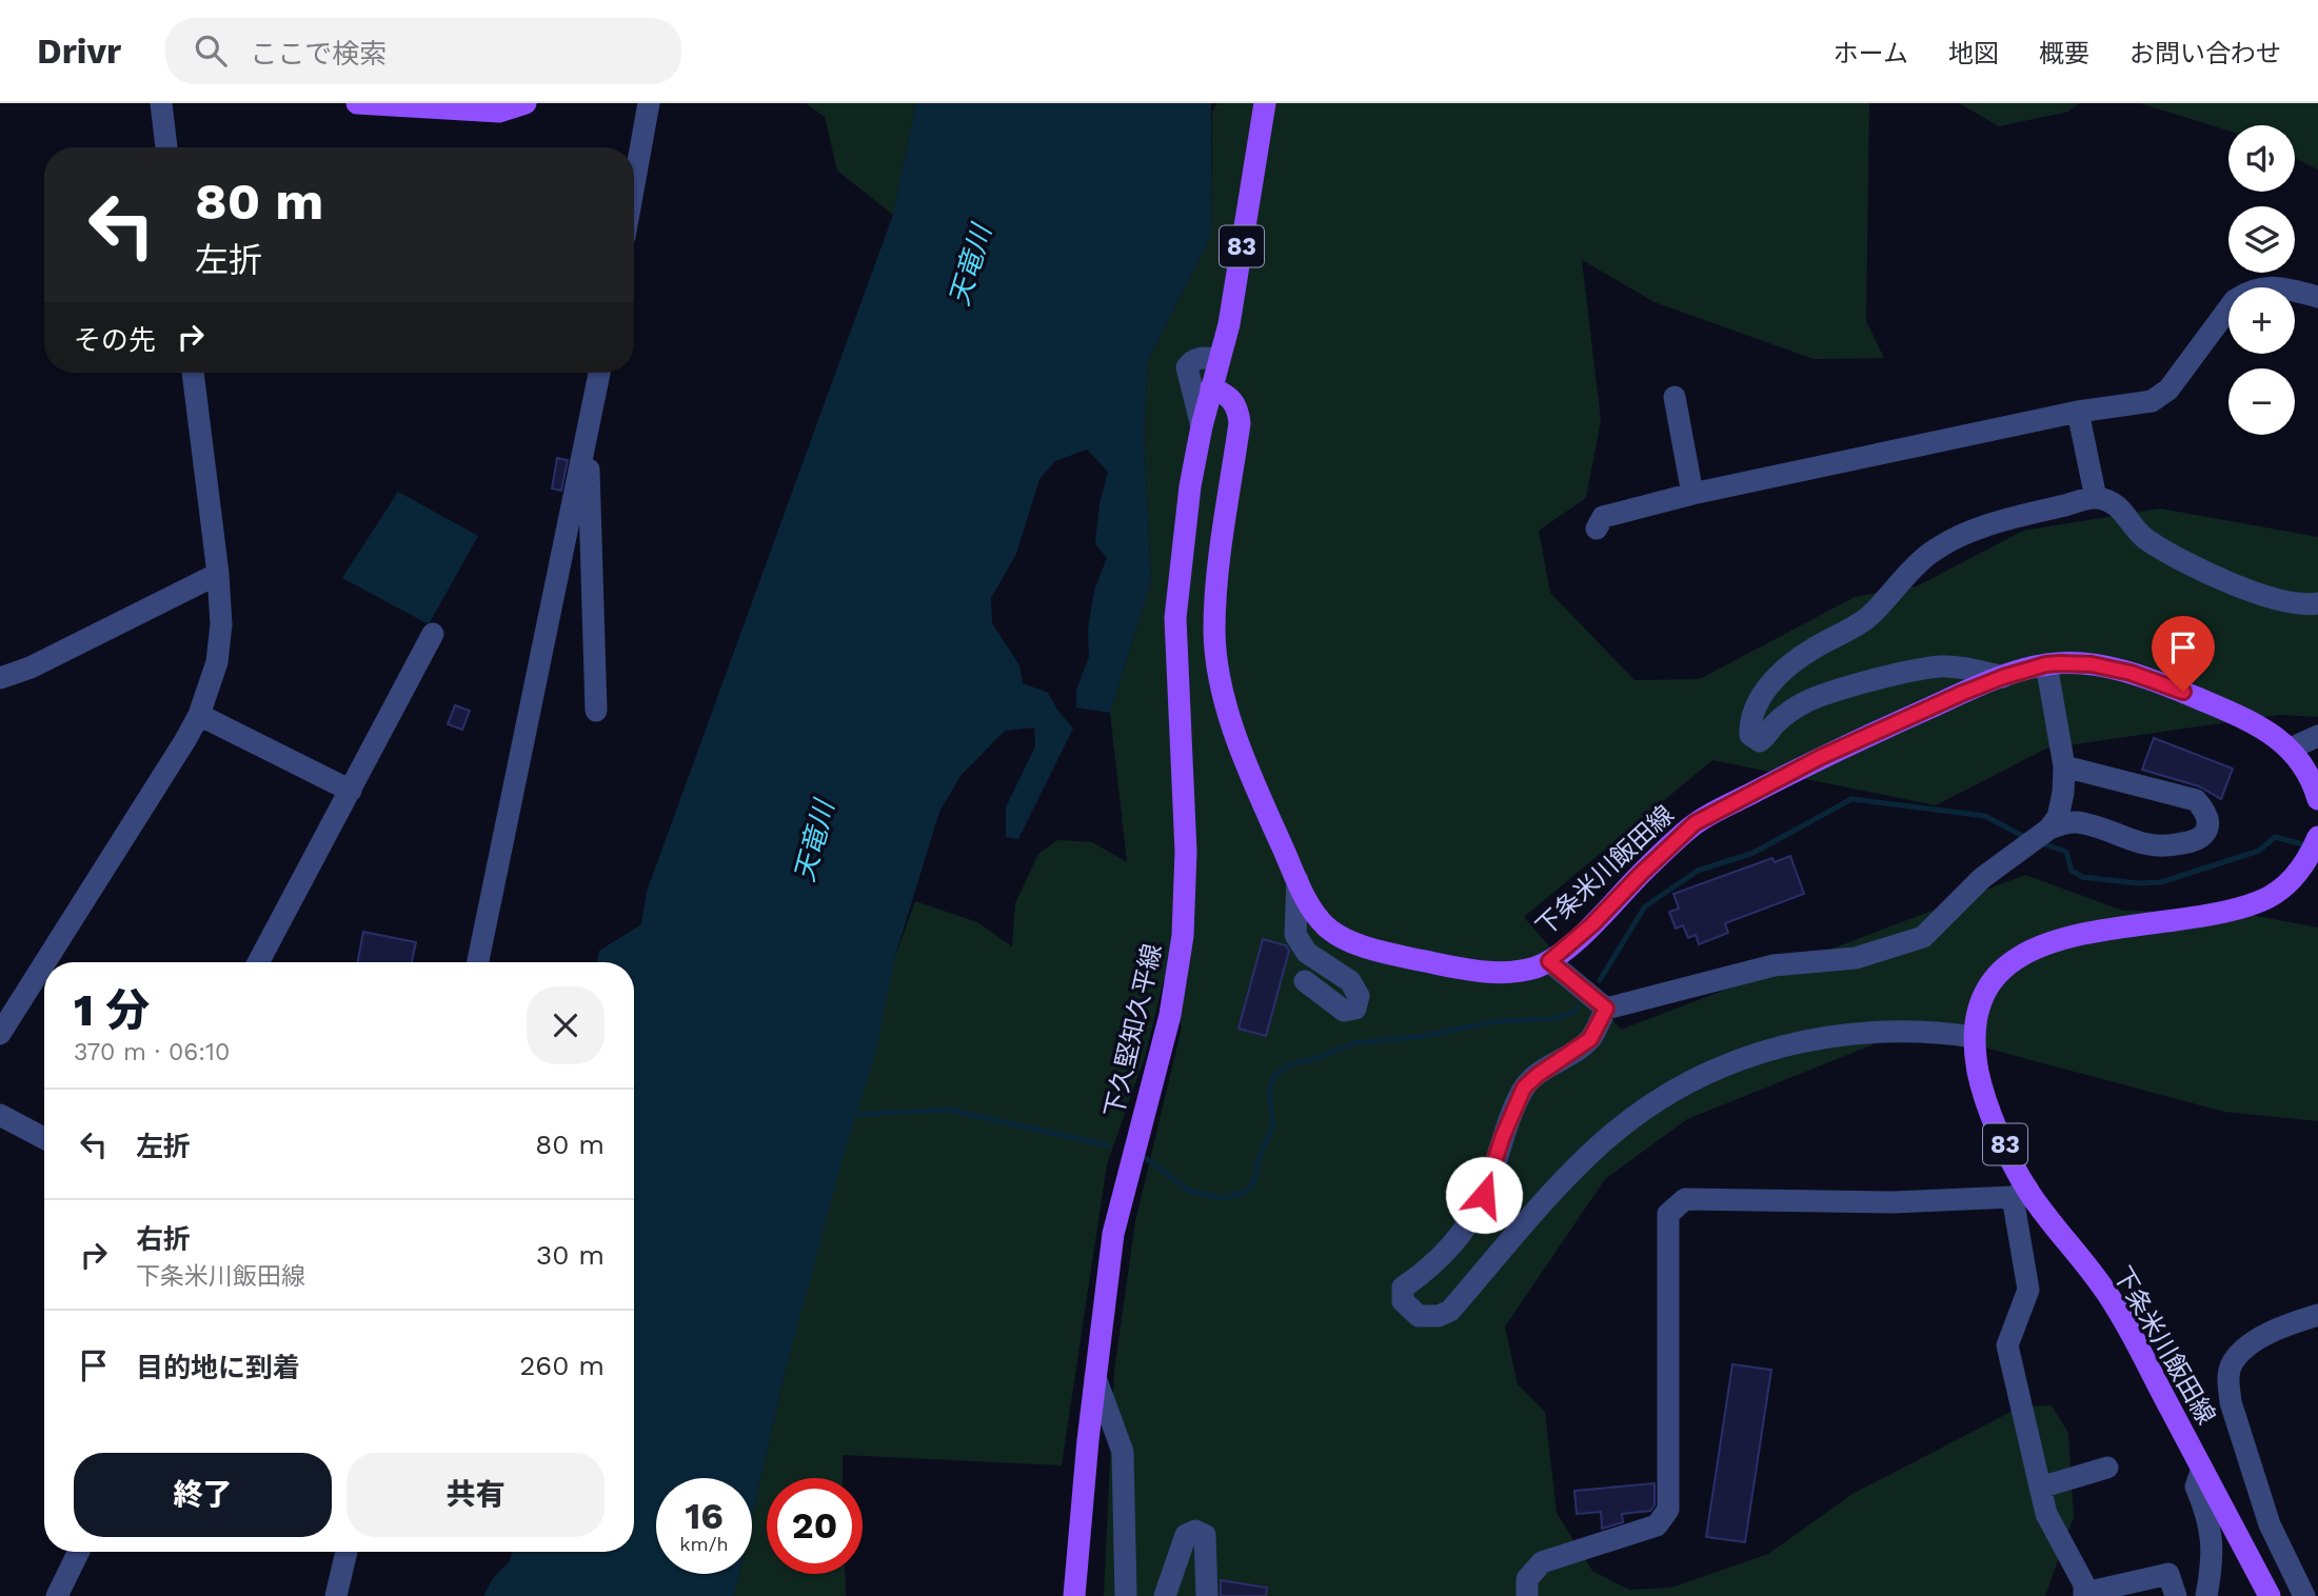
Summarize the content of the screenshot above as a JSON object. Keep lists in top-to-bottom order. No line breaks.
{"streets":{"main road":["83","下条米川飯田線","下久堅知久平線"]},"crossings":[["83","下条米川飯田線"],["83","下久堅知久平線"],["下条米川飯田線","下久堅知久平線"]],"water":["天竜川"],"page":{"header":"Drivr","search":"ここで検索","nav":["ホーム","地図","概要","お問い合わせ"],"map_buttons":["+","−"],"turn":["80 m","左折"],"then":"その先","heading":["1 分","370 m · 06:10"],"list":[{"name":"左折","value":"80 m"},{"name":"右折","note":"下条米川飯田線","value":"30 m"},{"name":"目的地に到着","value":"260 m"}],"buttons":["終了","共有"],"speed":"16 km/h","limit":"20"}}
